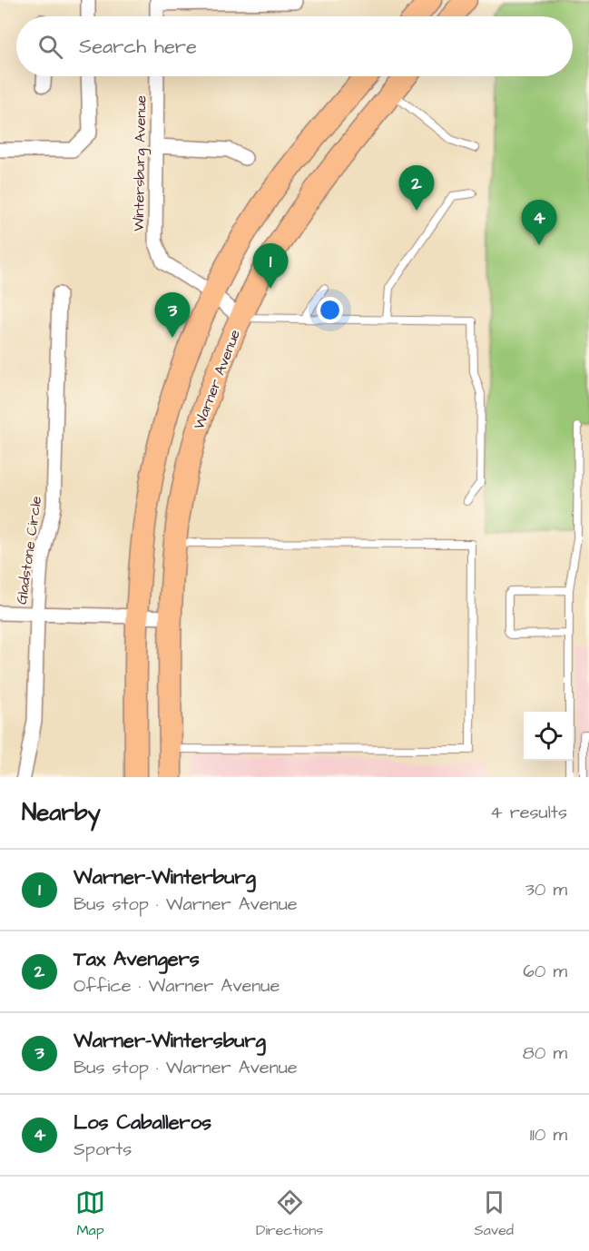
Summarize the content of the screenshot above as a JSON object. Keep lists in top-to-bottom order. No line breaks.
{"streets":{"main road":["Warner Avenue"],"street":["Wintersburg Avenue","Gladstone Circle"]},"crossings":[["Wintersburg Avenue","Warner Avenue"]],"page":{"search":"Search here","pins":["2","4","1","3"],"heading":["Nearby","4 results"],"list":[{"mark":"1","name":"Warner-Winterburg","note":"Bus stop · Warner Avenue","value":"30 m"},{"mark":"2","name":"Tax Avengers","note":"Office · Warner Avenue","value":"60 m"},{"mark":"3","name":"Warner-Wintersburg","note":"Bus stop · Warner Avenue","value":"80 m"},{"mark":"4","name":"Los Caballeros","note":"Sports","value":"110 m"}],"nav":["Map","Directions","Saved"]}}
